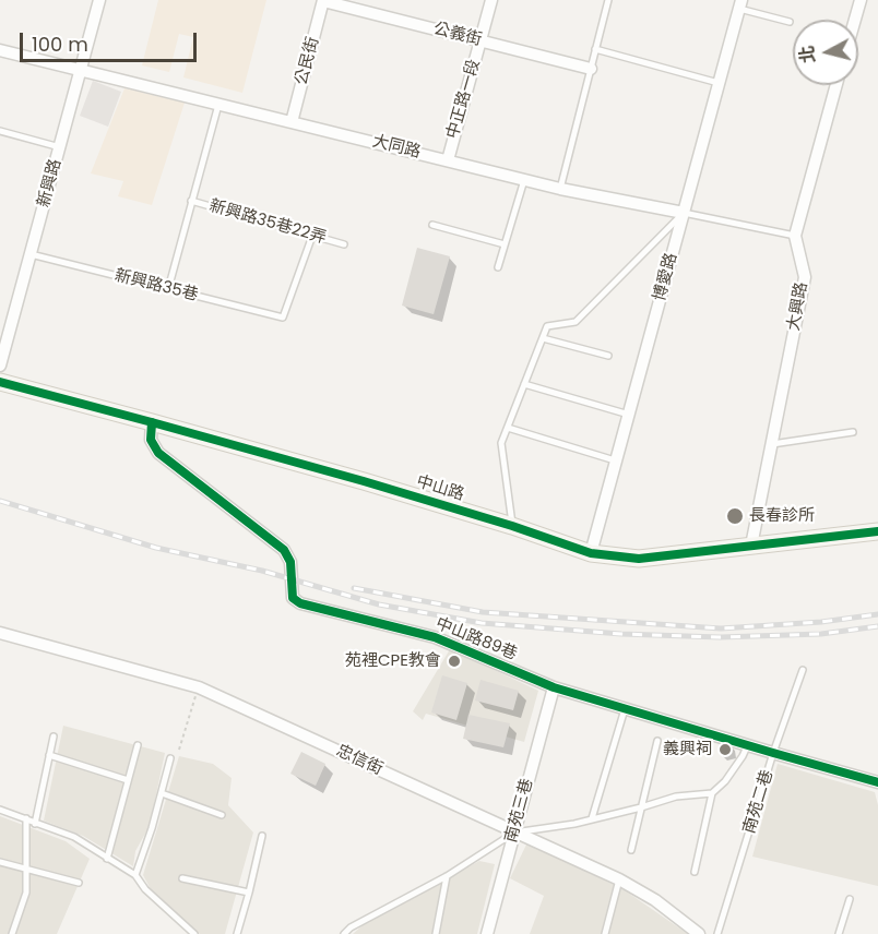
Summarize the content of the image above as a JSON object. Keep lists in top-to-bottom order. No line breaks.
{"streets":{"street":["公義街","公民街","中正路一段","大同路","新興路","博愛路","大興路","中山路","中山路89巷","忠信街","南苑三巷"],"lane":["新興路35巷22弄","新興路35巷","南苑二巷"]},"crossings":[["公義街","公民街"],["公義街","中正路一段"],["公民街","大同路"],["中正路一段","大同路"],["大同路","新興路"],["大同路","新興路35巷22弄"],["大同路","博愛路"],["大同路","大興路"],["新興路","新興路35巷"],["新興路35巷22弄","新興路35巷"],["博愛路","中山路"],["大興路","中山路"],["中山路","中山路89巷"],["中山路89巷","南苑二巷"],["中山路89巷","南苑三巷"],["忠信街","南苑三巷"]],"places":["長春診所","苑裡CPE教會","義興祠"],"scale_bar":"100 m","north":"left"}
